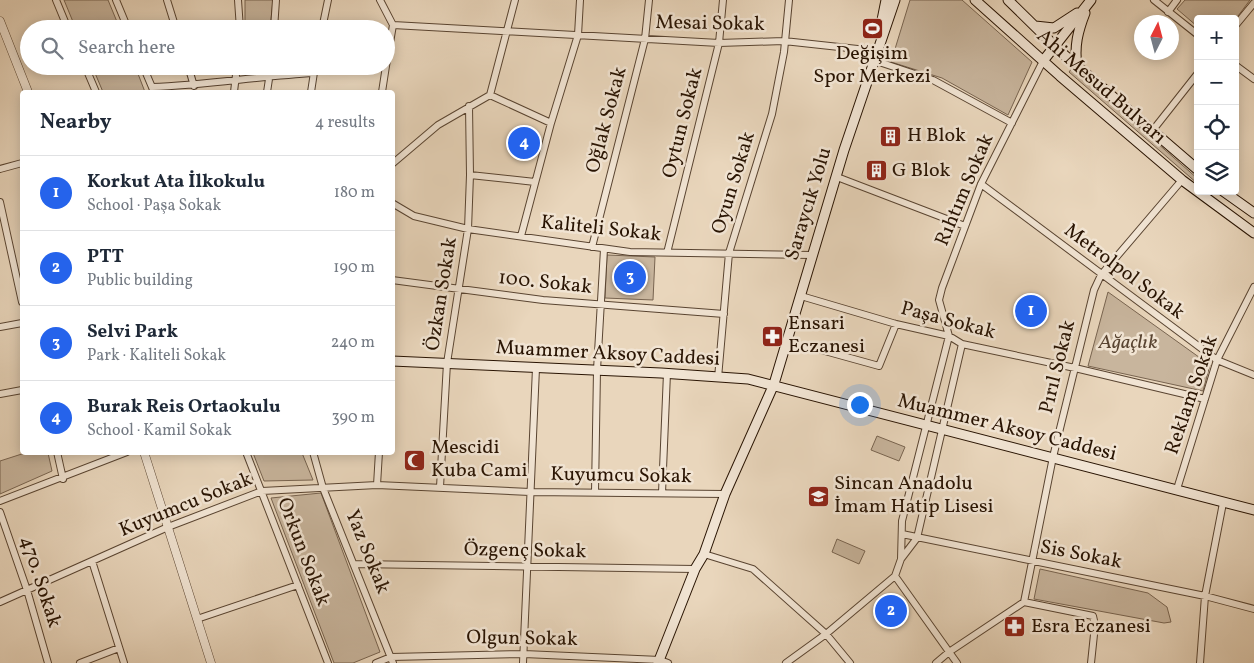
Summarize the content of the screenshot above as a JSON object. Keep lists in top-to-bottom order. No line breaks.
{"streets":{"main road":["Ahi Mesud Bulvarı","Saraycık Yolu","Muammer Aksoy Caddesi"],"street":["Mesai Sokak","Oğlak Sokak","Oytun Sokak","Oyun Sokak","Rıhtım Sokak","Kaliteli Sokak","Metrolpol Sokak","100. Sokak","Özkan Sokak","Paşa Sokak","Pırıl Sokak","Reklam Sokak","Kuyumcu Sokak","Özgenç Sokak","Orkun Sokak","Yaz Sokak","Sis Sokak","470. Sokak","Olgun Sokak"]},"crossings":[["Mesai Sokak","Oğlak Sokak"],["Mesai Sokak","Oytun Sokak"],["Mesai Sokak","Oyun Sokak"],["Mesai Sokak","Saraycık Yolu"],["Ahi Mesud Bulvarı","Rıhtım Sokak"],["Ahi Mesud Bulvarı","Pırıl Sokak"],["Oğlak Sokak","Kaliteli Sokak"],["Oytun Sokak","Kaliteli Sokak"],["Oyun Sokak","Kaliteli Sokak"],["Oyun Sokak","100. Sokak"],["Oyun Sokak","Muammer Aksoy Caddesi"],["Rıhtım Sokak","Metrolpol Sokak"],["Rıhtım Sokak","Paşa Sokak"],["Saraycık Yolu","Kaliteli Sokak"],["Saraycık Yolu","Paşa Sokak"],["Saraycık Yolu","Muammer Aksoy Caddesi"],["Saraycık Yolu","Kuyumcu Sokak"],["Saraycık Yolu","Özgenç Sokak"],["Saraycık Yolu","Olgun Sokak"],["Kaliteli Sokak","Özkan Sokak"],["Metrolpol Sokak","Pırıl Sokak"],["Metrolpol Sokak","Reklam Sokak"],["100. Sokak","Özkan Sokak"],["Özkan Sokak","Muammer Aksoy Caddesi"],["Özkan Sokak","Kuyumcu Sokak"],["Paşa Sokak","Pırıl Sokak"],["Paşa Sokak","Reklam Sokak"],["Muammer Aksoy Caddesi","Pırıl Sokak"],["Muammer Aksoy Caddesi","Reklam Sokak"],["Pırıl Sokak","Sis Sokak"],["Kuyumcu Sokak","Orkun Sokak"],["Kuyumcu Sokak","Yaz Sokak"],["Kuyumcu Sokak","470. Sokak"],["Özgenç Sokak","Yaz Sokak"],["Yaz Sokak","Olgun Sokak"]],"parks":["Ağaçlık"],"places":{"sports":["Değişim Spor Merkezi"],"building":["H Blok","G Blok"],"pharmacy":["Ensari Eczanesi","Esra Eczanesi"],"mosque":["Mescidi Kuba Cami"],"school or university":["Sincan Anadolu İmam Hatip Lisesi"]},"north":"top","page":{"map_buttons":["+","−"],"search":"Search here","heading":["Nearby","4 results"],"pins":["4","3","1","2"],"list":[{"mark":"1","name":"Korkut Ata İlkokulu","note":"School · Paşa Sokak","value":"180 m"},{"mark":"2","name":"PTT","note":"Public building","value":"190 m"},{"mark":"3","name":"Selvi Park","note":"Park · Kaliteli Sokak","value":"240 m"},{"mark":"4","name":"Burak Reis Ortaokulu","note":"School · Kamil Sokak","value":"390 m"}]}}
